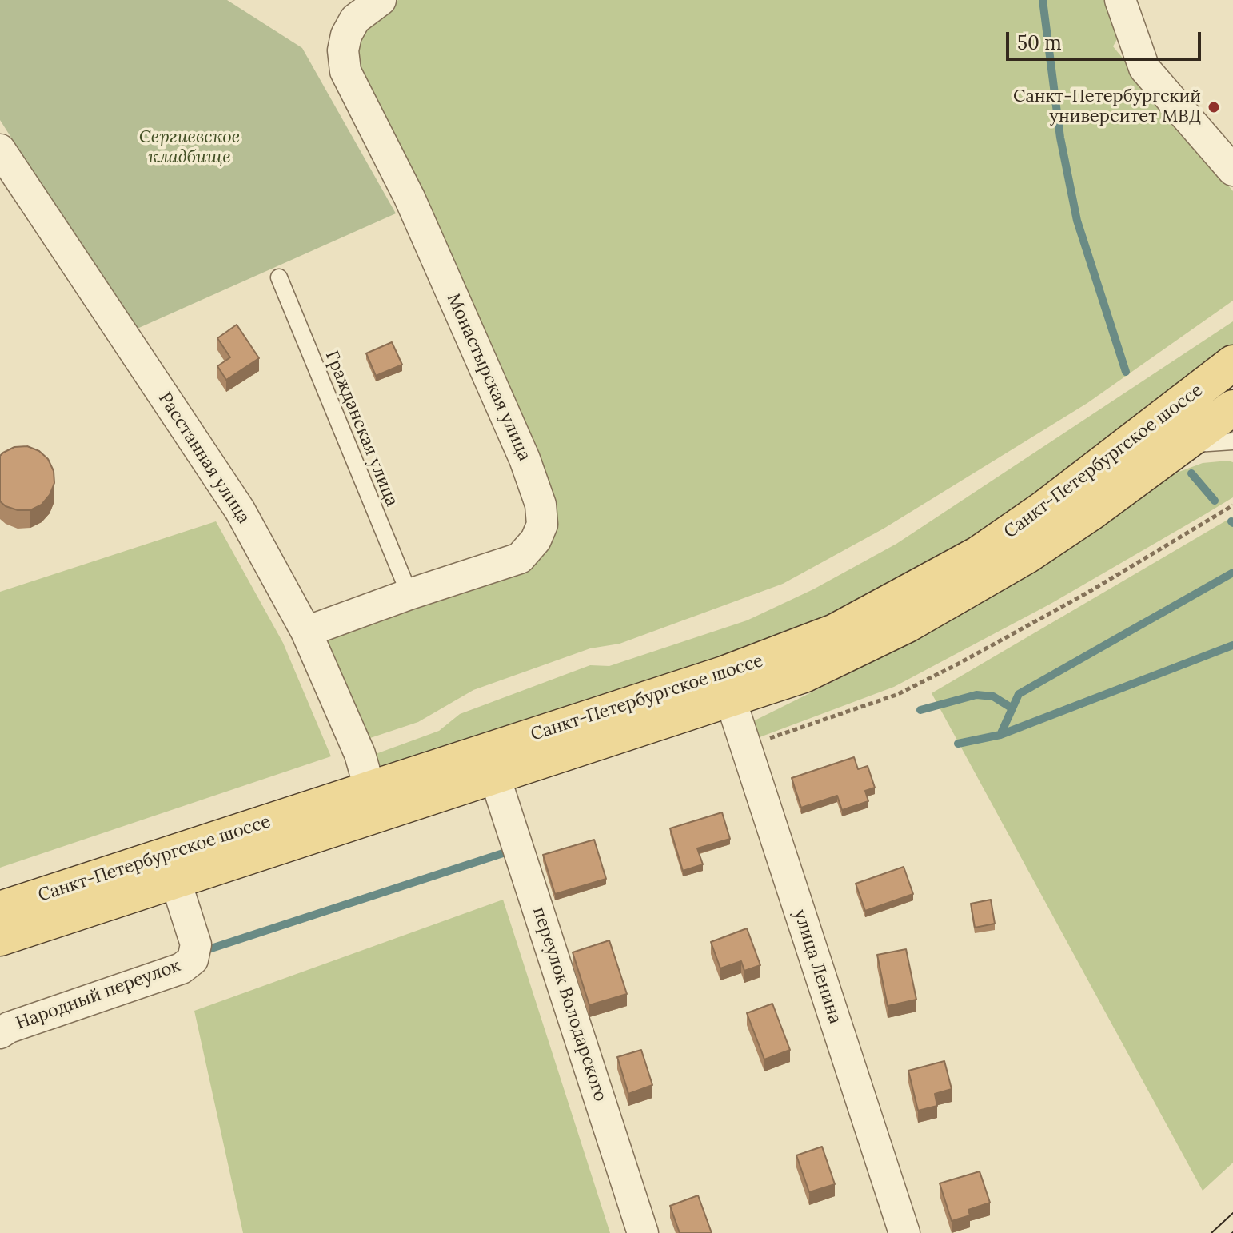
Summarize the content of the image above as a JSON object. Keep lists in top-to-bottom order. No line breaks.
{"streets":{"main road":["Санкт-Петербургское шоссе"],"street":["Монастырская улица","Расстанная улица","улица Ленина","Народный переулок","переулок Володарского"],"lane":["Гражданская улица"]},"crossings":[["Монастырская улица","Гражданская улица"],["Монастырская улица","Расстанная улица"],["Расстанная улица","Санкт-Петербургское шоссе"],["Санкт-Петербургское шоссе","улица Ленина"],["Санкт-Петербургское шоссе","Народный переулок"],["Санкт-Петербургское шоссе","переулок Володарского"]],"parks":["Сергиевское кладбище"],"places":["Санкт-Петербургский университет МВД"],"scale_bar":"50 m"}
